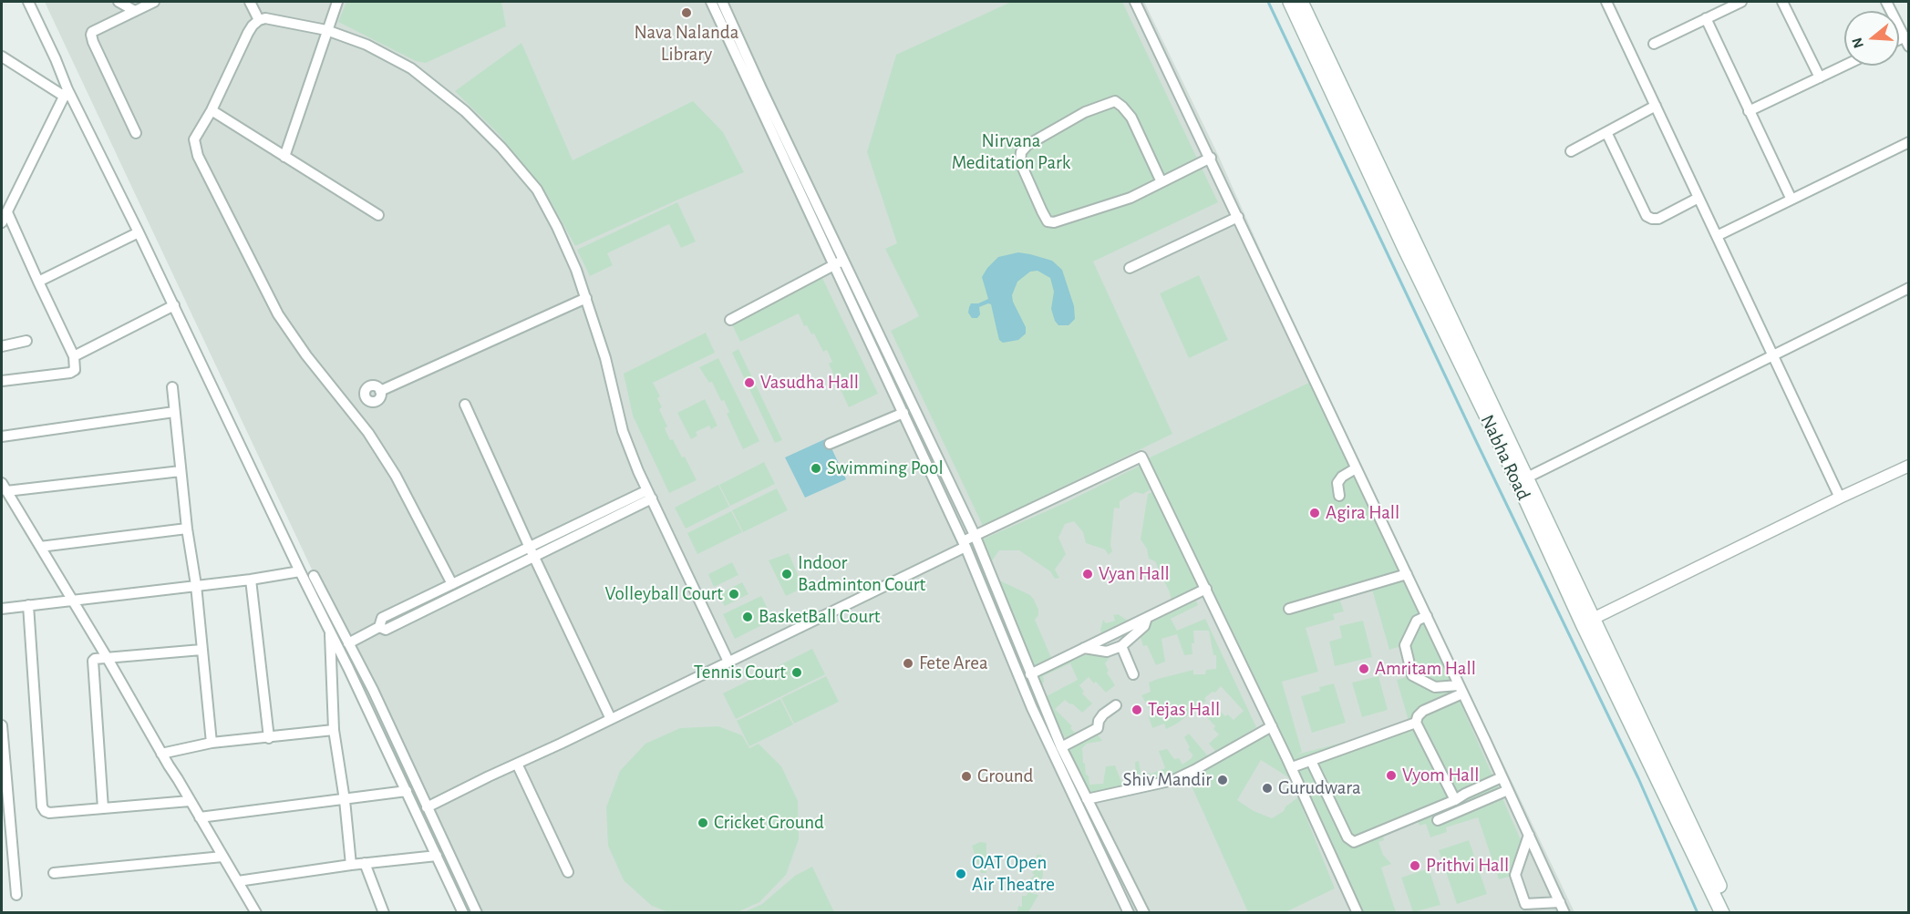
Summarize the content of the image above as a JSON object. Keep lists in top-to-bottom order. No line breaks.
{"streets":{"main road":["Nabha Road"]},"parks":["Nirvana Meditation Park"],"places":["Nava Nalanda Library","Vasudha Hall","Swimming Pool","Agira Hall","Indoor Badminton Court","Vyan Hall","Volleyball Court","BasketBall Court","Fete Area","Amritam Hall","Tennis Court","Tejas Hall","Vyom Hall","Ground","Shiv Mandir","Gurudwara","Cricket Ground","Prithvi Hall","OAT Open Air Theatre"],"north":"left"}
